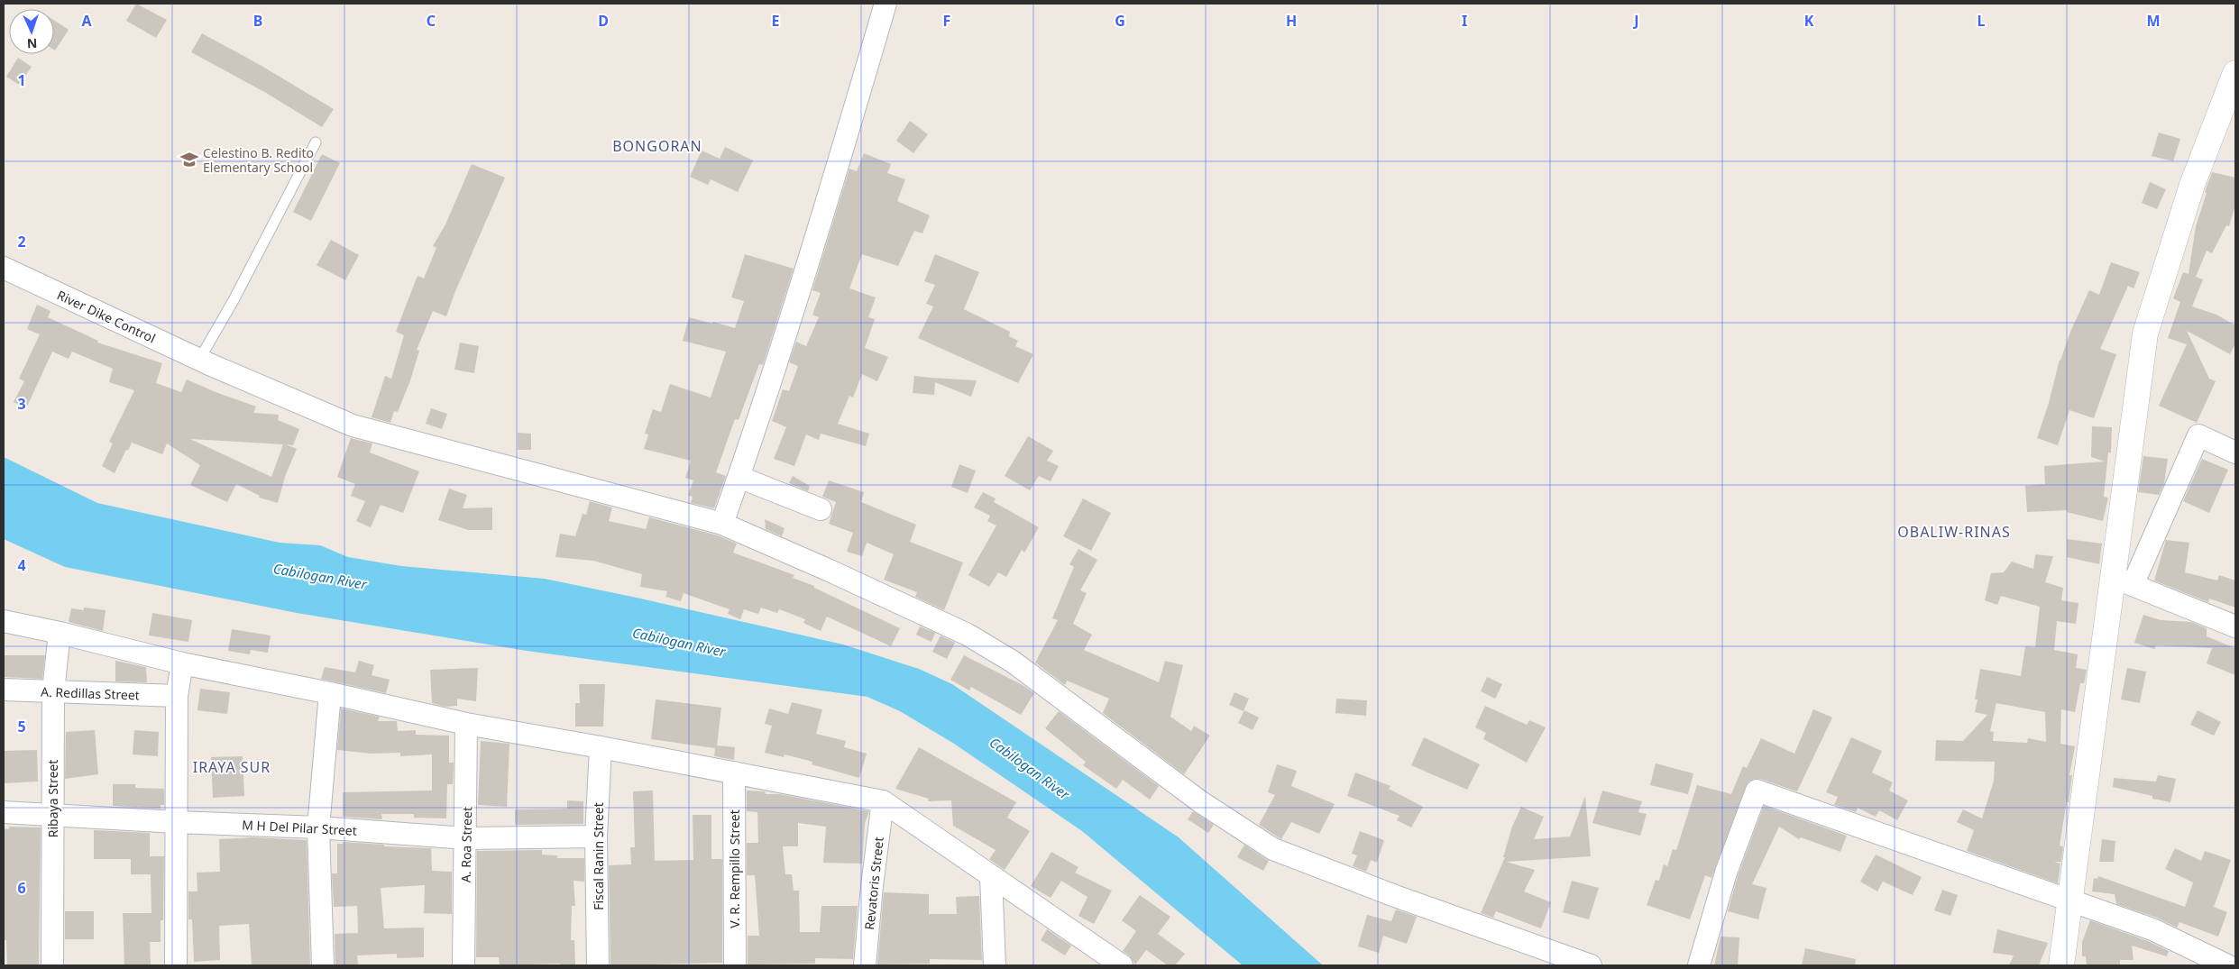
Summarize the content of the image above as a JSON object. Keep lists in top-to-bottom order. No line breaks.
{"streets":{"street":["River Dike Control","A. Redillas Street","Ribaya Street","M H Del Pilar Street","A. Roa Street","Fiscal Ranin Street","V. R. Rempillo Street","Revatoris Street"]},"crossings":[["A. Redillas Street","Ribaya Street"],["Ribaya Street","M H Del Pilar Street"],["M H Del Pilar Street","A. Roa Street"],["M H Del Pilar Street","Fiscal Ranin Street"]],"districts":["BONGORAN","OBALIW-RINAS","IRAYA SUR"],"water":["Cabilogan River"],"places":{"school or university":["Celestino B. Redito Elementary School"]},"north":"bottom","grid":{"columns":["A","B","C","D","E","F","G","H","I","J","K","L","M"],"rows":["1","2","3","4","5","6"]}}
